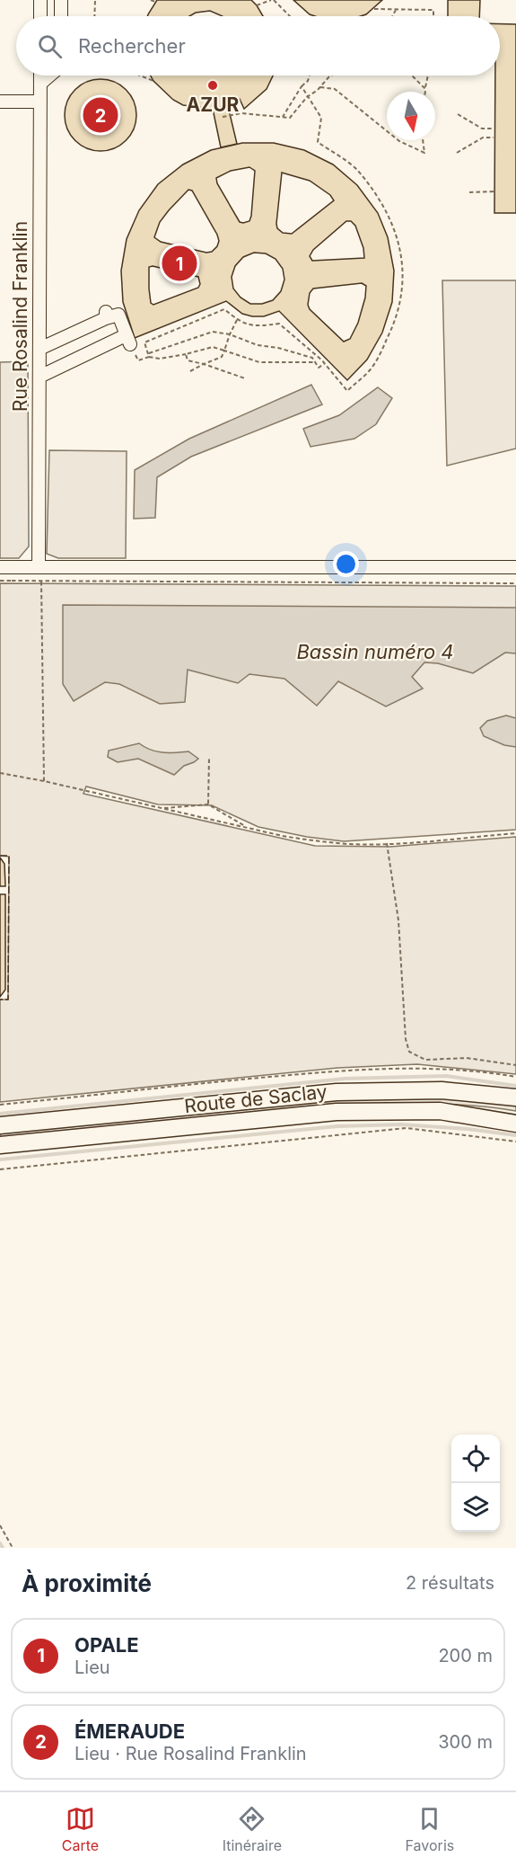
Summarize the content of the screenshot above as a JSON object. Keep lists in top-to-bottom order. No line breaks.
{"streets":{"main road":["Route de Saclay"],"street":["Rue Rosalind Franklin"]},"water":["Bassin numéro 4"],"places":["AZUR"],"north":"bottom","page":{"search":"Rechercher","pins":["2","1"],"heading":["À proximité","2 résultats"],"list":[{"mark":"1","name":"OPALE","note":"Lieu","value":"200 m"},{"mark":"2","name":"ÉMERAUDE","note":"Lieu · Rue Rosalind Franklin","value":"300 m"}],"nav":["Carte","Itinéraire","Favoris"]}}
